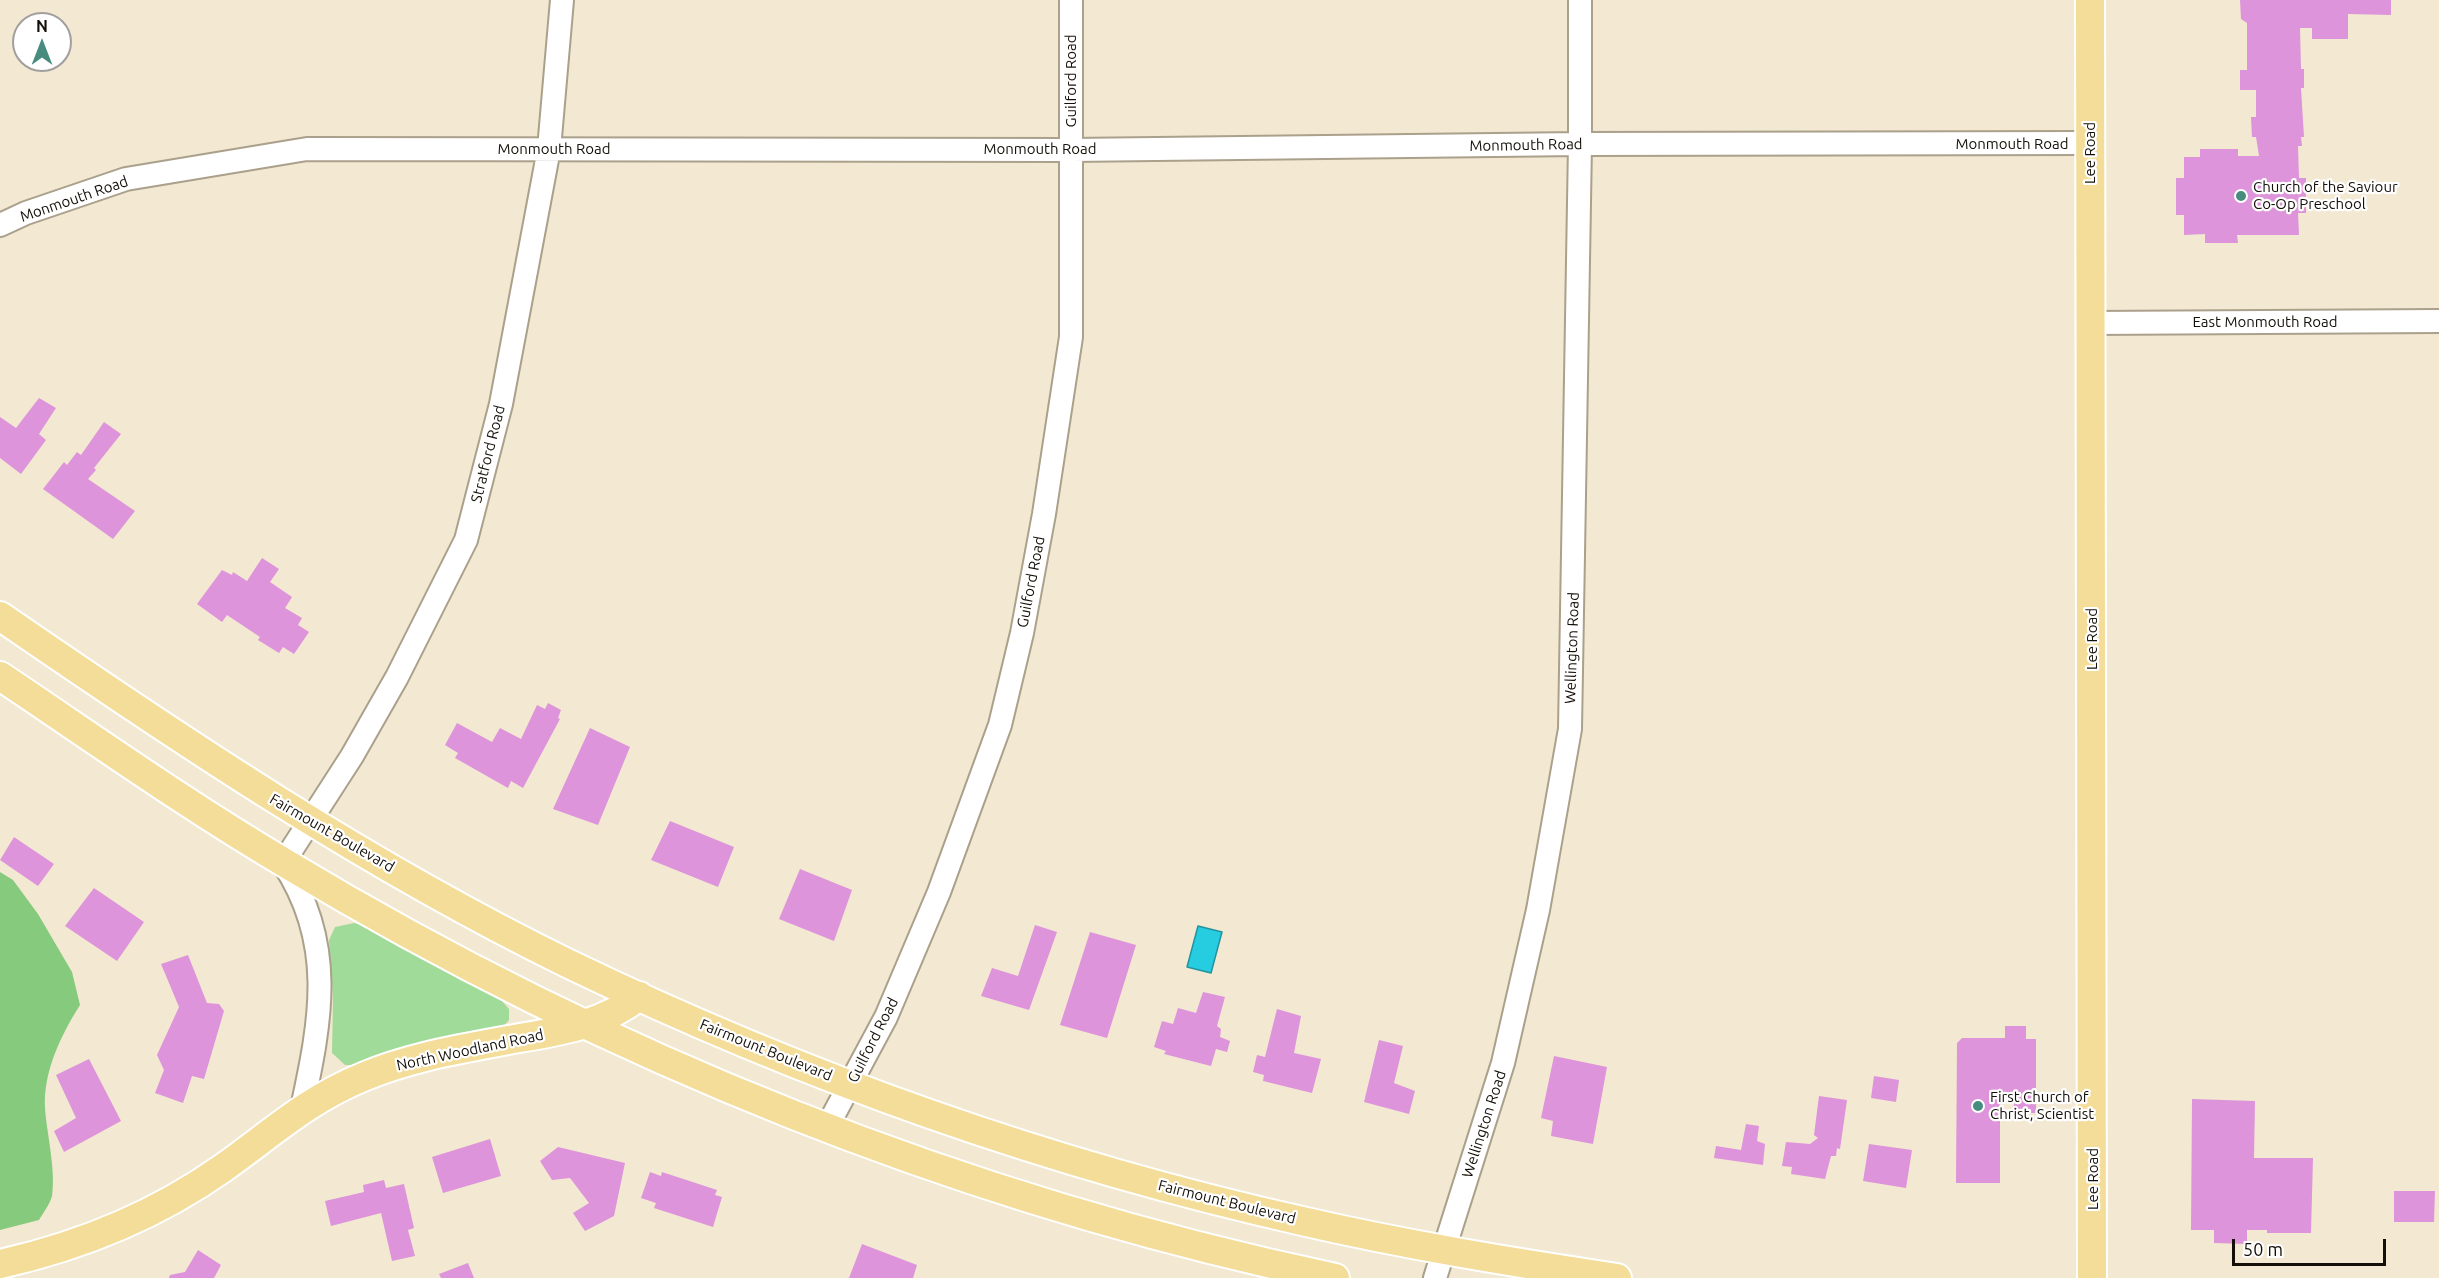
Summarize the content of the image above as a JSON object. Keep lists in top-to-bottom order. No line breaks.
{"streets":{"main road":["Lee Road","Fairmount Boulevard","North Woodland Road"],"street":["Guilford Road","Monmouth Road","East Monmouth Road","Stratford Road","Wellington Road"]},"crossings":[["Guilford Road","Monmouth Road"],["Guilford Road","Fairmount Boulevard"],["Monmouth Road","Lee Road"],["Monmouth Road","Stratford Road"],["Monmouth Road","Wellington Road"],["Lee Road","East Monmouth Road"],["Stratford Road","Fairmount Boulevard"],["Wellington Road","Fairmount Boulevard"],["Fairmount Boulevard","North Woodland Road"]],"places":["Church of the Saviour Co-Op Preschool","First Church of Christ, Scientist"],"scale_bar":"50 m","north":"top"}
